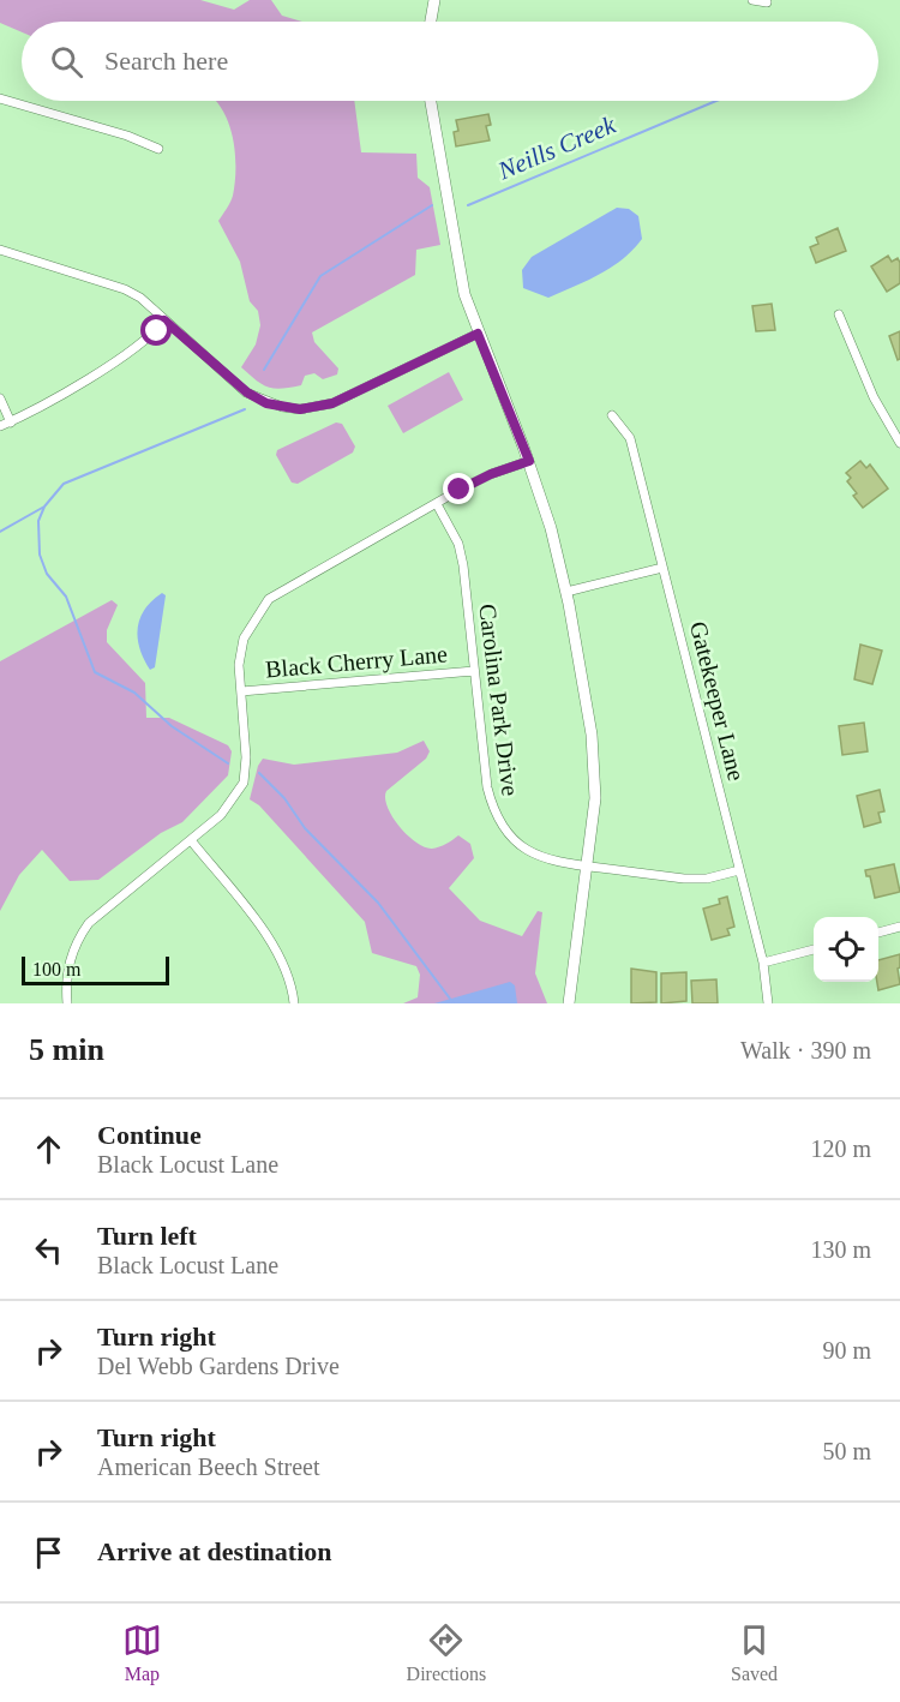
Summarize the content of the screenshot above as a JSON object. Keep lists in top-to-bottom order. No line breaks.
{"streets":{"street":["Black Cherry Lane","Carolina Park Drive","Gatekeeper Lane"]},"crossings":[["Black Cherry Lane","Carolina Park Drive"],["Carolina Park Drive","Gatekeeper Lane"]],"water":["Neills Creek"],"scale_bar":"100 m","page":{"search":"Search here","scale":"100 m","heading":["5 min","Walk · 390 m"],"list":[["Continue","Black Locust Lane","120 m"],["Turn left","Black Locust Lane","130 m"],["Turn right","Del Webb Gardens Drive","90 m"],["Turn right","American Beech Street","50 m"],"Arrive at destination"],"nav":["Map","Directions","Saved"]}}
